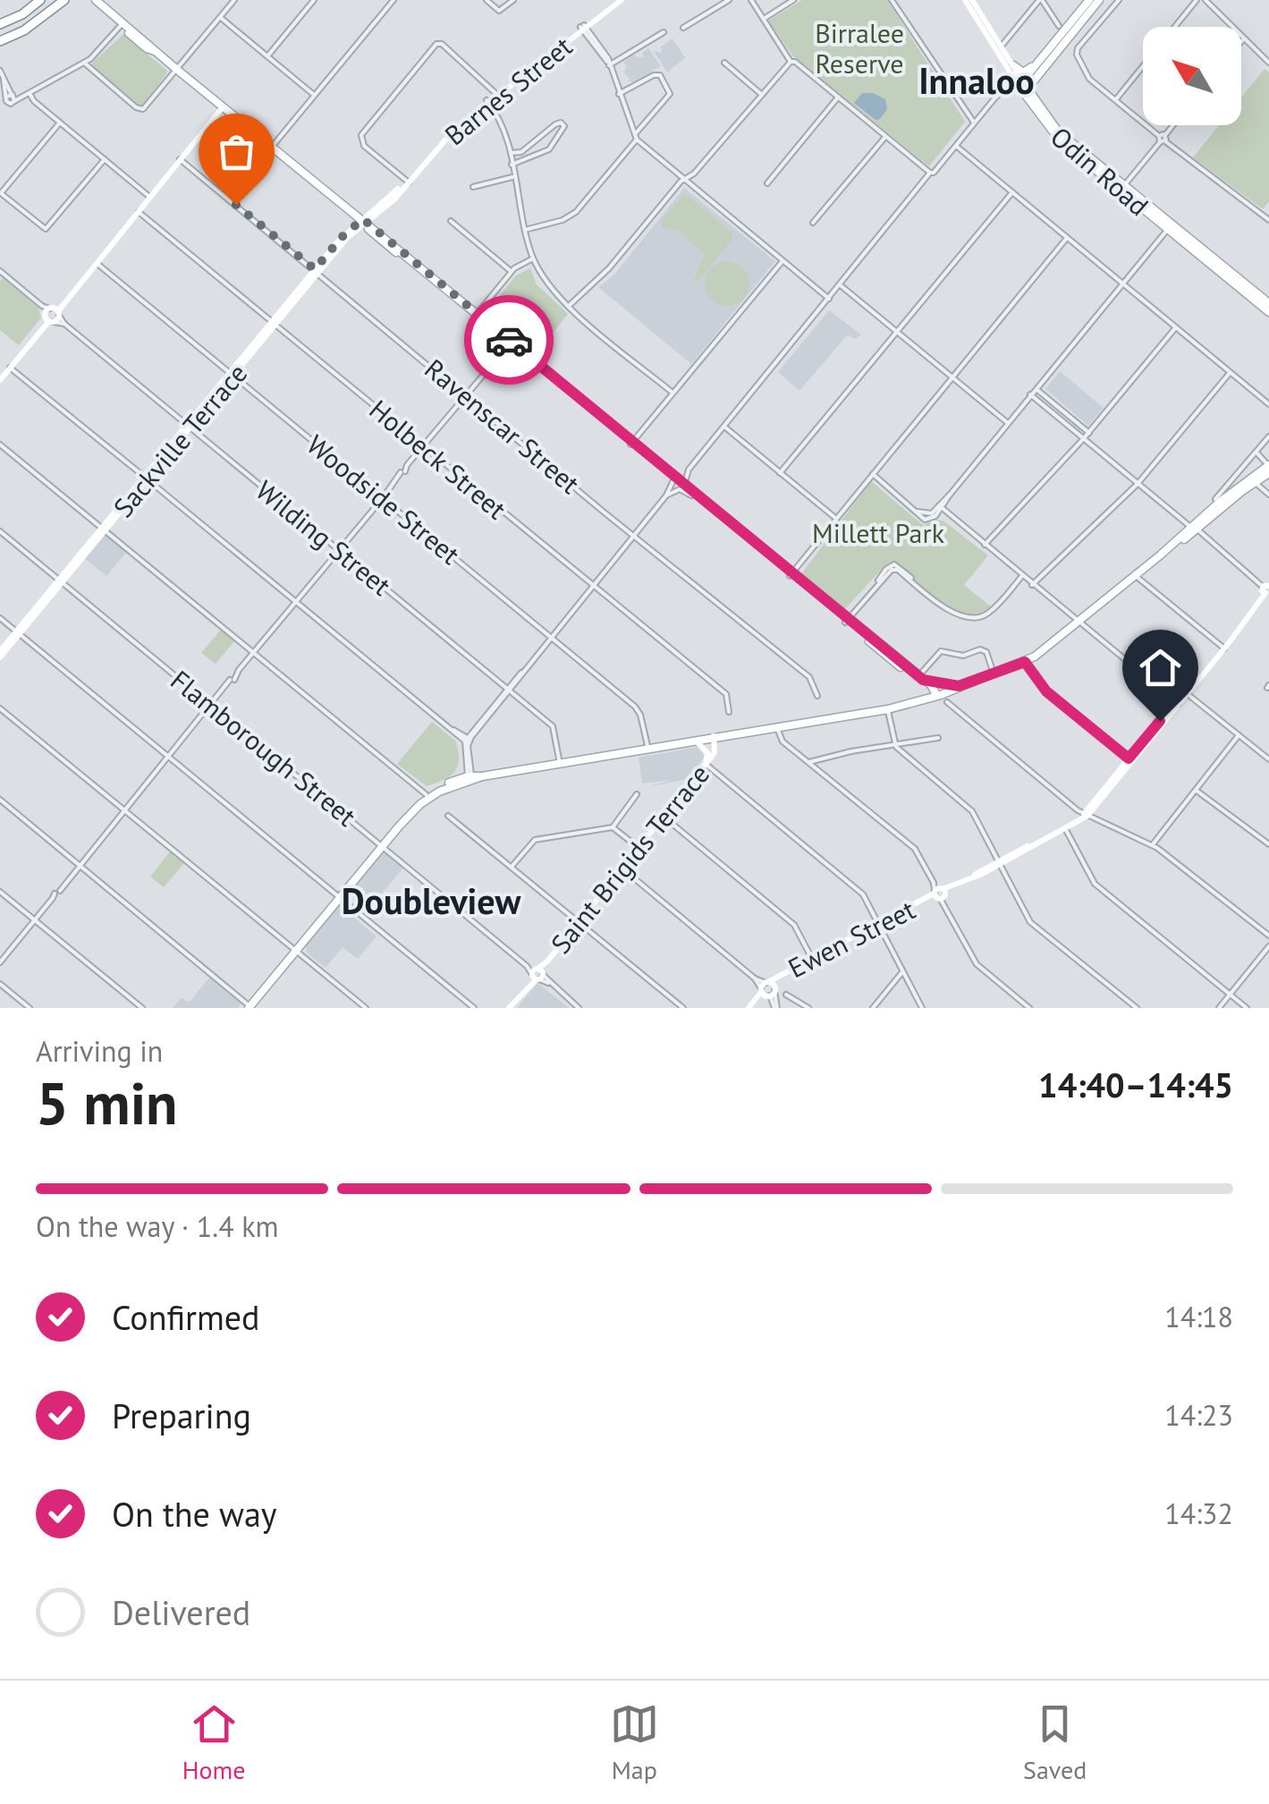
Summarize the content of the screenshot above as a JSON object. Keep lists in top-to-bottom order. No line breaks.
{"streets":{"main road":["Barnes Street","Odin Road","Sackville Terrace","Saint Brigids Terrace","Ewen Street"],"street":["Ravenscar Street","Holbeck Street","Woodside Street","Wilding Street","Flamborough Street"]},"crossings":[["Barnes Street","Sackville Terrace"],["Ravenscar Street","Sackville Terrace"],["Sackville Terrace","Holbeck Street"],["Sackville Terrace","Woodside Street"],["Sackville Terrace","Wilding Street"],["Sackville Terrace","Flamborough Street"],["Flamborough Street","Saint Brigids Terrace"]],"districts":["Innaloo","Doubleview"],"parks":["Birralee Reserve","Millett Park"],"north":"top left","page":{"heading":["5 min","Arriving in","14:40–14:45"],"bar":"On the way · 1.4 km","list":[["Confirmed","14:18"],["Preparing","14:23"],["On the way","14:32"],"Delivered"],"tabs":["Home","Map","Saved"]}}
